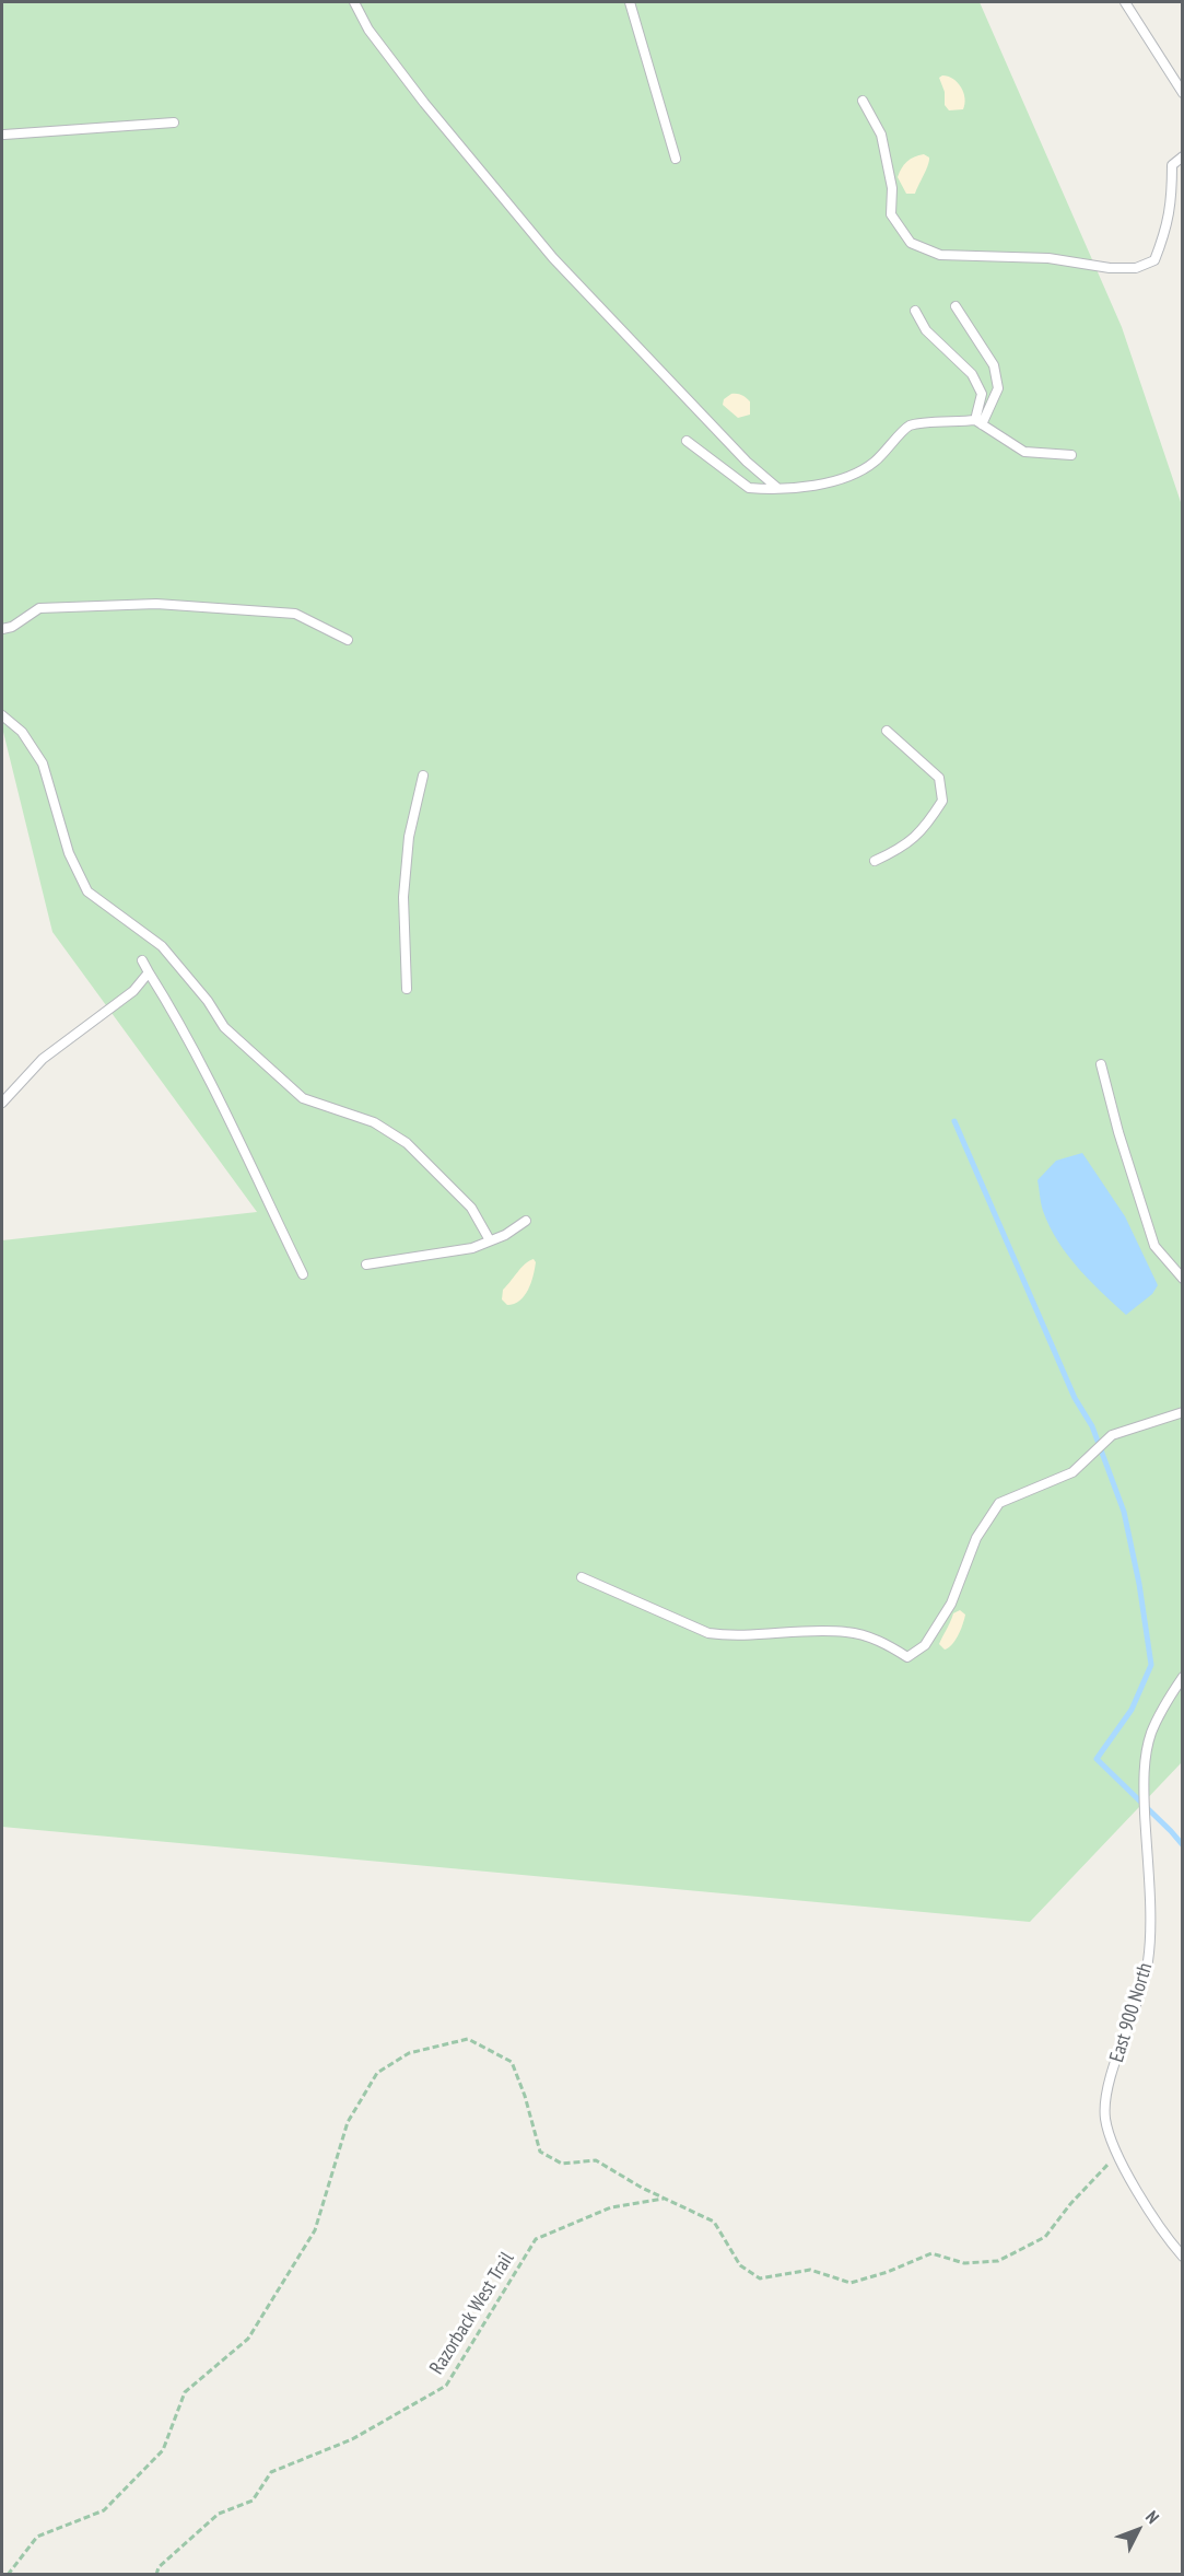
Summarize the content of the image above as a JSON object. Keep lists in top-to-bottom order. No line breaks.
{"streets":{"lane":["East 900 North"],"path":["Razorback West Trail"]},"north":"top right"}
